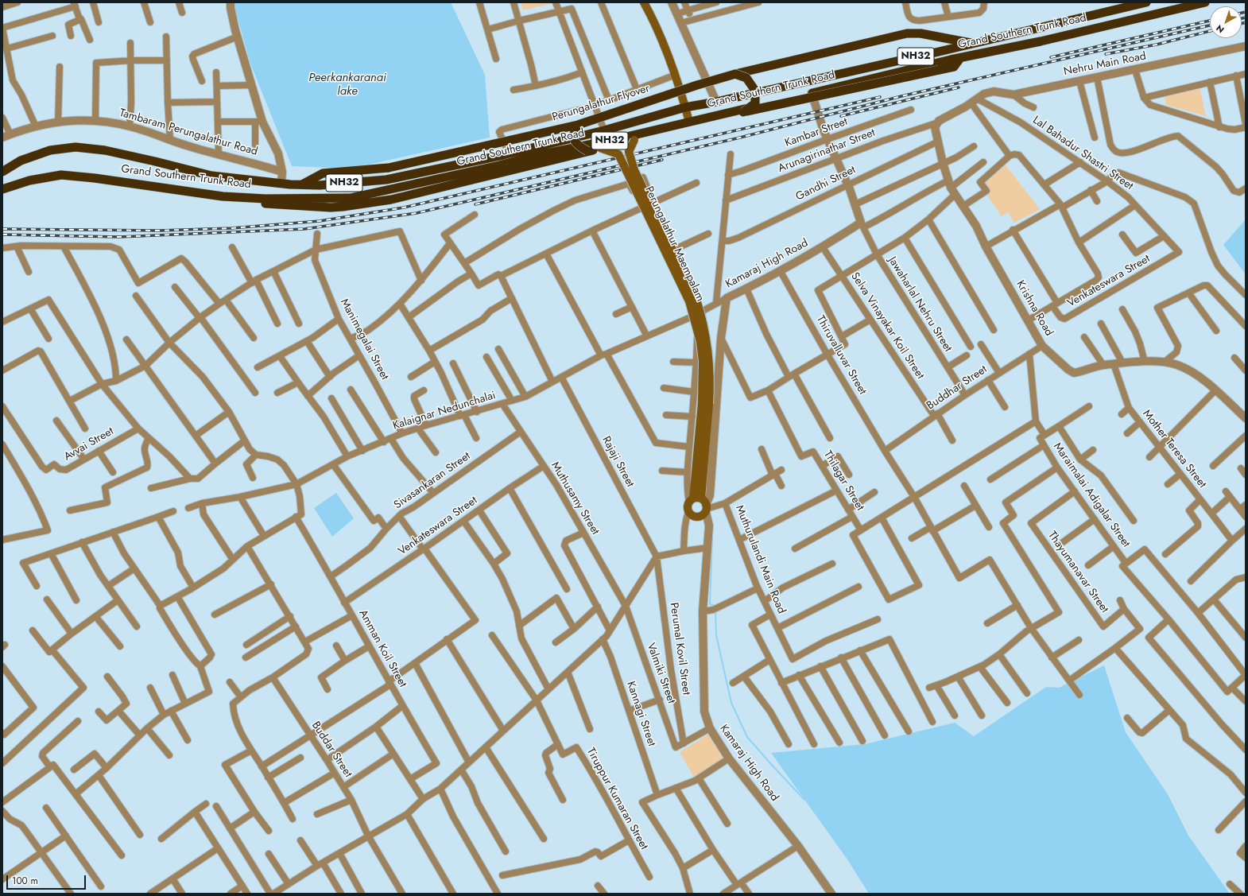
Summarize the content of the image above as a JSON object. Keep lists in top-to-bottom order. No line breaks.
{"streets":{"highway":["Grand Southern Trunk Road","NH32","Perungalathur Flyover"],"main road":["Perungalathur Maempalam"],"street":["Nehru Main Road","Tambaram Perungalathur Road","Kambar Street","Arunagirinathar Street","Lal Bahadur Shastri Street","Gandhi Street","Kamaraj High Road","Venkateswara Street","Jawaharlal Nehru Street","Krishna Road","Selva Vinayakar Koil Street","Manimegalai Street","Thiruvalluvar Street","Buddhar Street","Kalaignar Nedunchalai","Avvai Street","Mother Teresa Street","Rajaji Street","Sivasankaran Street","Thilagar Street","Maraimalai Adigalar Street","Muthusamy Street","Muthurulandi Main Road","Thayumanavar Street","Amman Koil Street","Perumal Kovil Street","Valmiki Street","Kannagi Street","Buddar Street","Tiruppur Kumaran Street"]},"crossings":[["Grand Southern Trunk Road","Perungalathur Flyover"],["Nehru Main Road","Arunagirinathar Street"],["Nehru Main Road","Lal Bahadur Shastri Street"],["Nehru Main Road","Krishna Road"],["Arunagirinathar Street","Krishna Road"],["Lal Bahadur Shastri Street","Venkateswara Street"],["Gandhi Street","Krishna Road"],["Perungalathur Maempalam","Kamaraj High Road"],["Kamaraj High Road","Jawaharlal Nehru Street"],["Kamaraj High Road","Selva Vinayakar Koil Street"],["Kamaraj High Road","Thiruvalluvar Street"],["Kamaraj High Road","Kalaignar Nedunchalai"],["Venkateswara Street","Muthusamy Street"],["Venkateswara Street","Amman Koil Street"],["Jawaharlal Nehru Street","Buddhar Street"],["Krishna Road","Buddhar Street"],["Krishna Road","Mother Teresa Street"],["Selva Vinayakar Koil Street","Buddhar Street"],["Manimegalai Street","Kalaignar Nedunchalai"],["Thiruvalluvar Street","Buddhar Street"],["Kalaignar Nedunchalai","Rajaji Street"],["Kalaignar Nedunchalai","Muthusamy Street"],["Rajaji Street","Perumal Kovil Street"],["Sivasankaran Street","Muthusamy Street"],["Sivasankaran Street","Amman Koil Street"],["Maraimalai Adigalar Street","Thayumanavar Street"],["Muthusamy Street","Valmiki Street"],["Perumal Kovil Street","Valmiki Street"]],"water":["Peerkankaranai lake"],"scale_bar":"100 m","north":"bottom left"}
